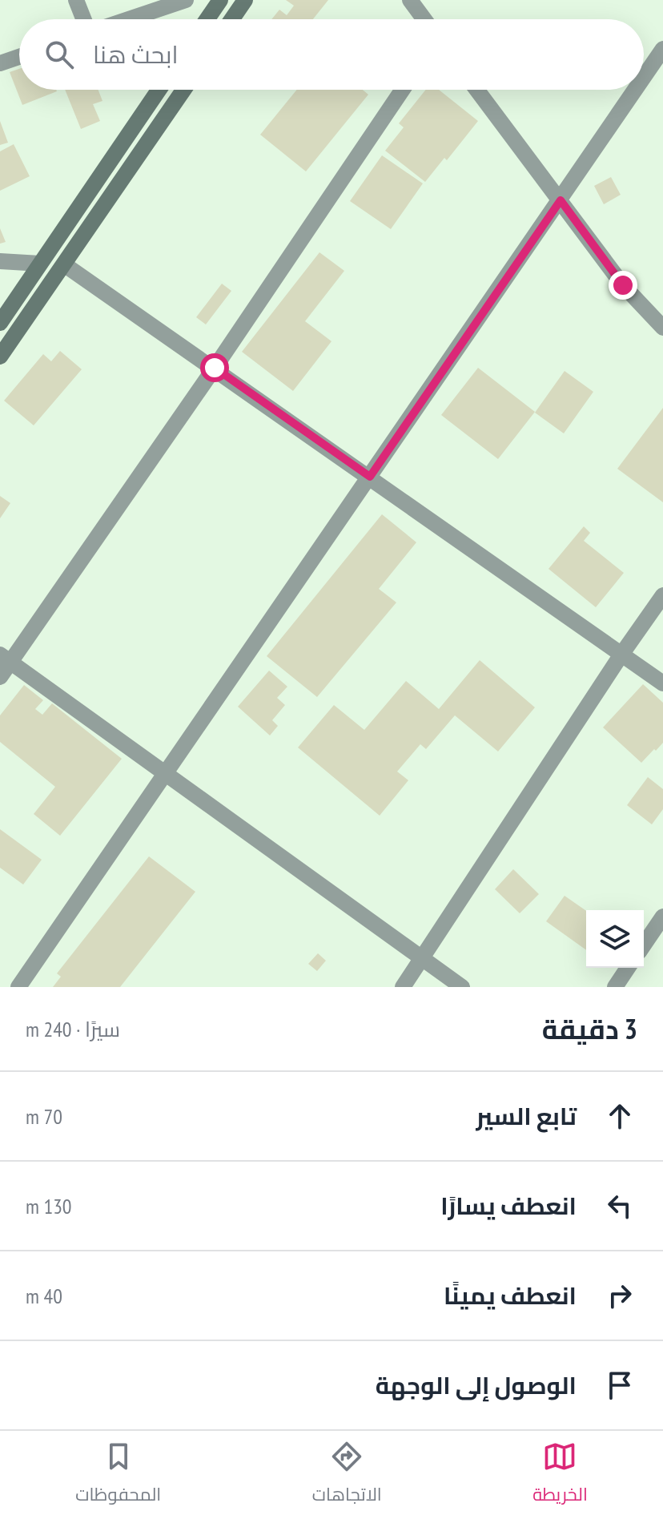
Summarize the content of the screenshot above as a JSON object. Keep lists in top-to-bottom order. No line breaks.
{"page":{"search":"ابحث هنا","heading":["3 دقيقة","سيرًا · 240 m"],"list":[["تابع السير","70 m"],["انعطف يسارًا","130 m"],["انعطف يمينًا","40 m"],"الوصول إلى الوجهة"],"nav":["الخريطة","الاتجاهات","المحفوظات"]}}
